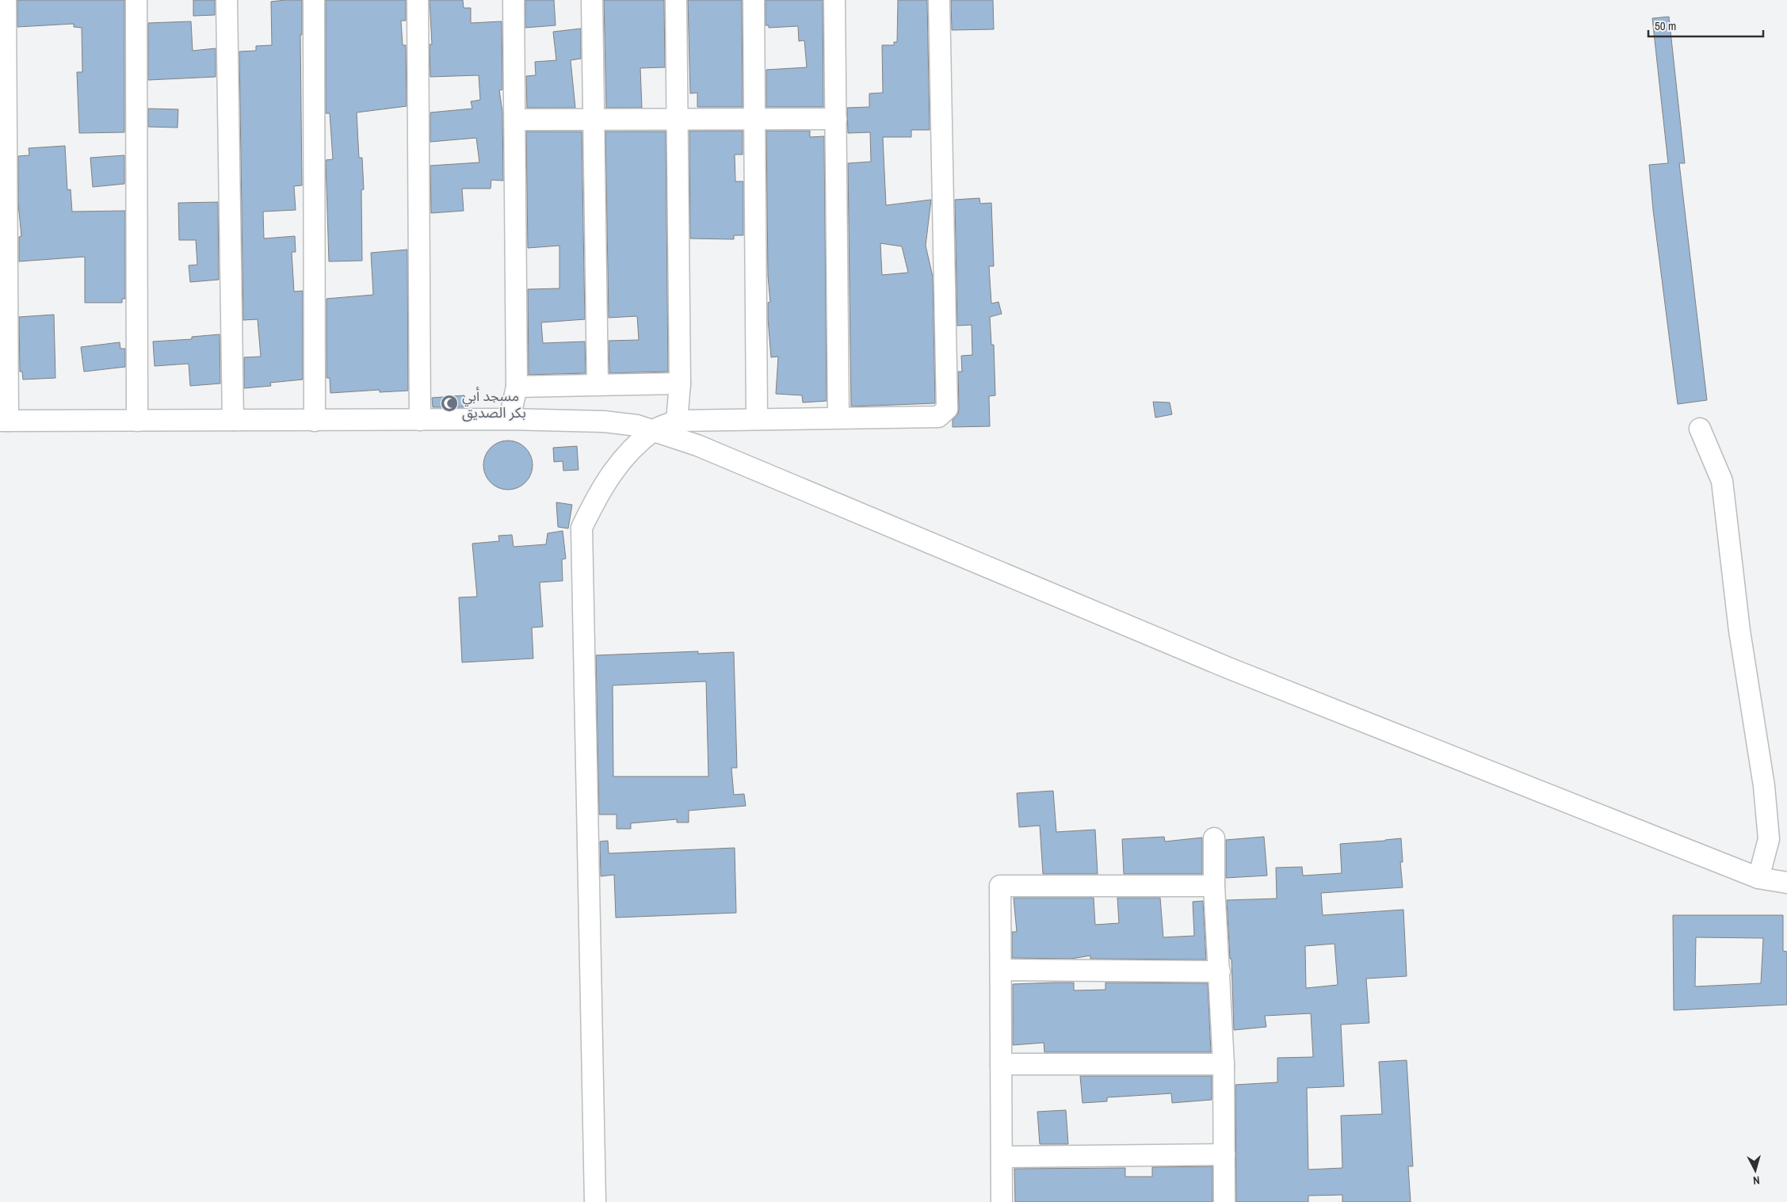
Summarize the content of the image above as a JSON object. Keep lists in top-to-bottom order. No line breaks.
{"places":{"mosque":["مسجد أبي بكر الصديق"]},"scale_bar":"50 m","north":"bottom"}
